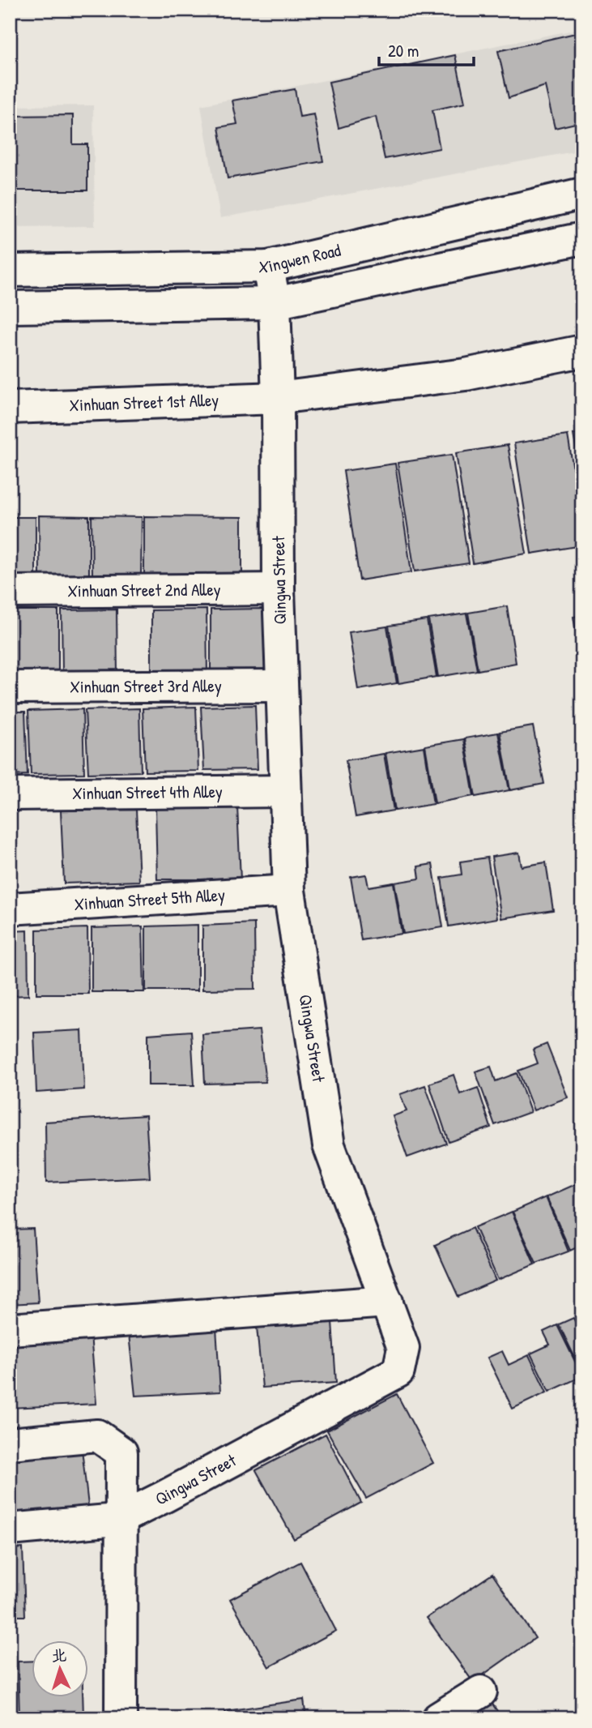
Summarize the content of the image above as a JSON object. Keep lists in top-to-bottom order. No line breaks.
{"streets":{"street":["Xingwen Road","Xinhuan Street 1st Alley","Qingwa Street","Xinhuan Street 2nd Alley","Xinhuan Street 3rd Alley","Xinhuan Street 4th Alley","Xinhuan Street 5th Alley"]},"crossings":[["Xingwen Road","Qingwa Street"],["Xinhuan Street 1st Alley","Qingwa Street"],["Qingwa Street","Xinhuan Street 2nd Alley"],["Qingwa Street","Xinhuan Street 3rd Alley"],["Qingwa Street","Xinhuan Street 4th Alley"],["Qingwa Street","Xinhuan Street 5th Alley"]],"scale_bar":"20 m","north":"top"}
